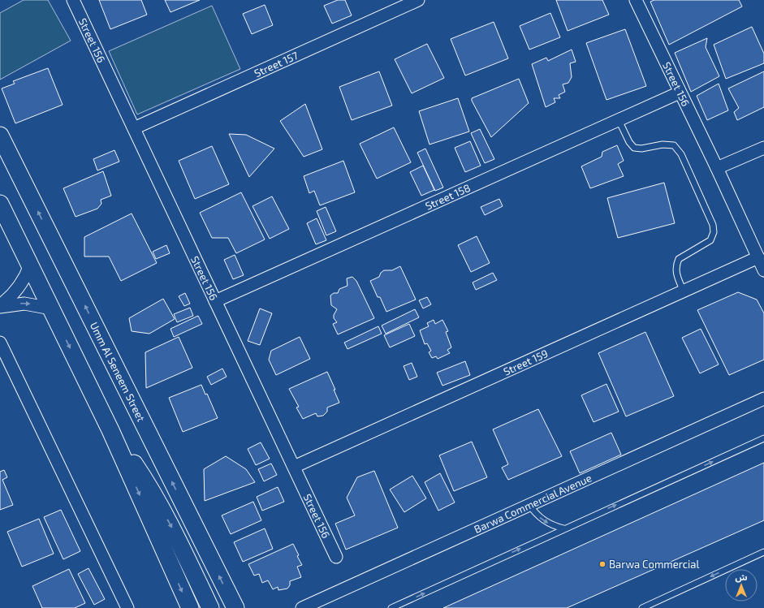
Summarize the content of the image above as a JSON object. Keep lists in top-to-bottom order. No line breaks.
{"streets":{"main road":["Umm Al Seneem Street"],"street":["Street 156","Street 157","Street 158","Street 159","Barwa Commercial Avenue"]},"crossings":[["Street 156","Street 157"],["Street 156","Street 158"],["Street 156","Street 159"]],"places":["Barwa Commercial"],"north":"top"}
